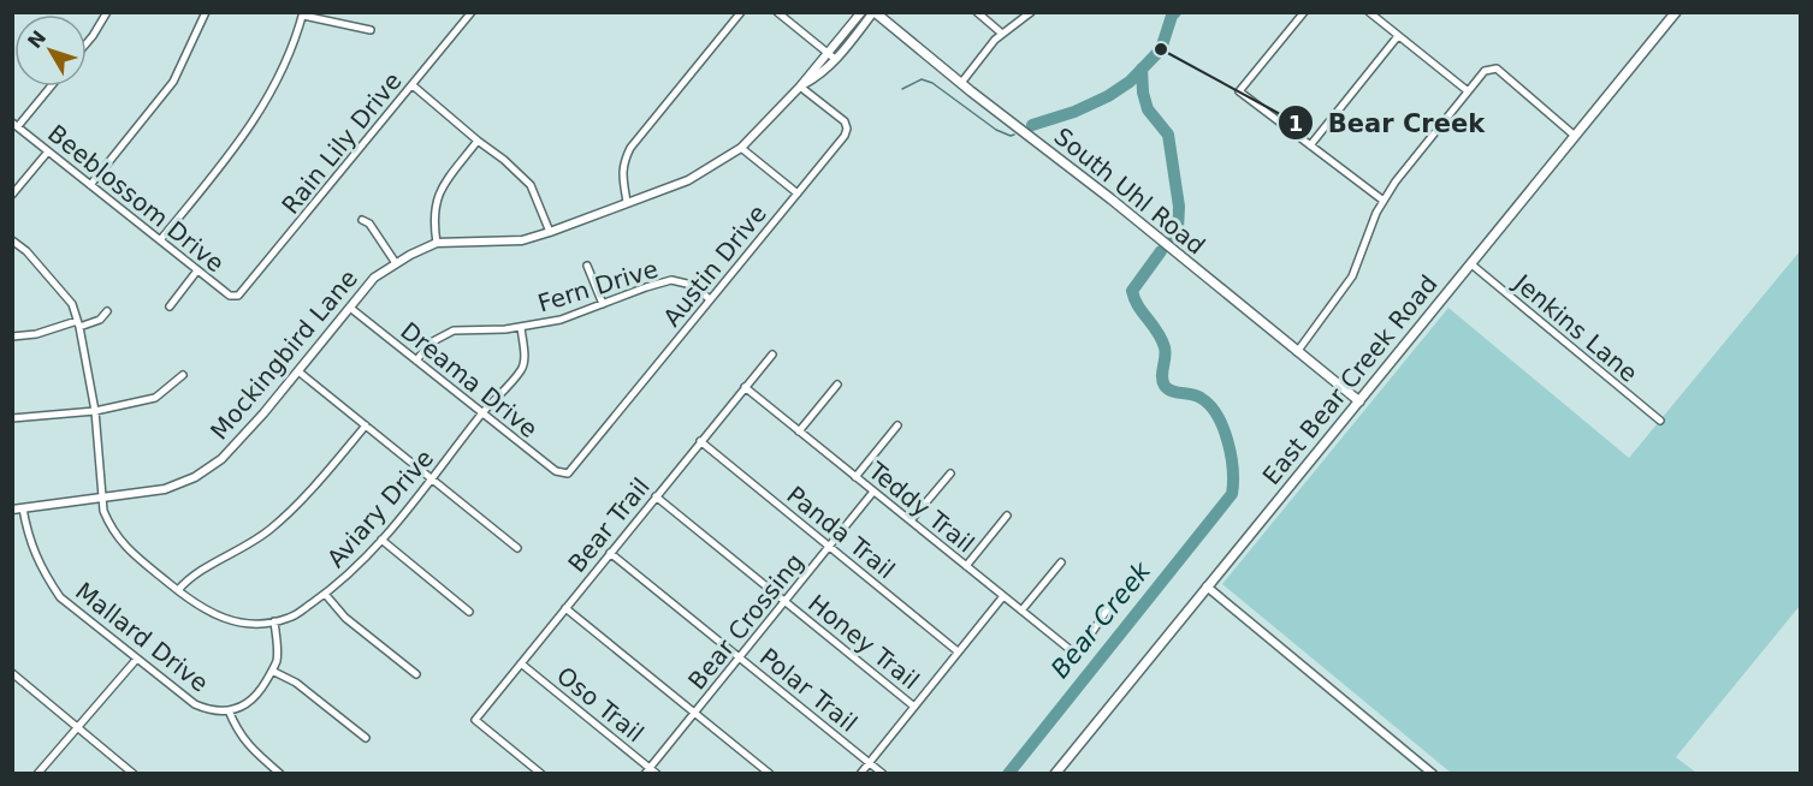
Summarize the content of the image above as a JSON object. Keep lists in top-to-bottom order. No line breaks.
{"streets":{"main road":["South Uhl Road","East Bear Creek Road"],"street":["Rain Lily Drive","Beeblossom Drive","Austin Drive","Fern Drive","Jenkins Lane","Mockingbird Lane","Dreama Drive","Teddy Trail","Aviary Drive","Bear Trail","Panda Trail","Bear Crossing","Mallard Drive","Honey Trail","Polar Trail","Oso Trail"]},"crossings":[["Rain Lily Drive","Beeblossom Drive"],["South Uhl Road","Mockingbird Lane"],["South Uhl Road","East Bear Creek Road"],["Austin Drive","Fern Drive"],["Austin Drive","Mockingbird Lane"],["Austin Drive","Dreama Drive"],["Fern Drive","Dreama Drive"],["Fern Drive","Aviary Drive"],["Jenkins Lane","East Bear Creek Road"],["Mockingbird Lane","Dreama Drive"],["Mockingbird Lane","Aviary Drive"],["Mockingbird Lane","Mallard Drive"],["Dreama Drive","Aviary Drive"],["Teddy Trail","Bear Trail"],["Teddy Trail","Bear Crossing"],["Aviary Drive","Mallard Drive"],["Bear Trail","Panda Trail"],["Bear Trail","Honey Trail"],["Bear Trail","Polar Trail"],["Bear Trail","Oso Trail"],["Panda Trail","Bear Crossing"],["Bear Crossing","Honey Trail"],["Bear Crossing","Polar Trail"],["Bear Crossing","Oso Trail"]],"water":["Bear Creek"],"places":["Bear Creek"],"north":"top left"}
